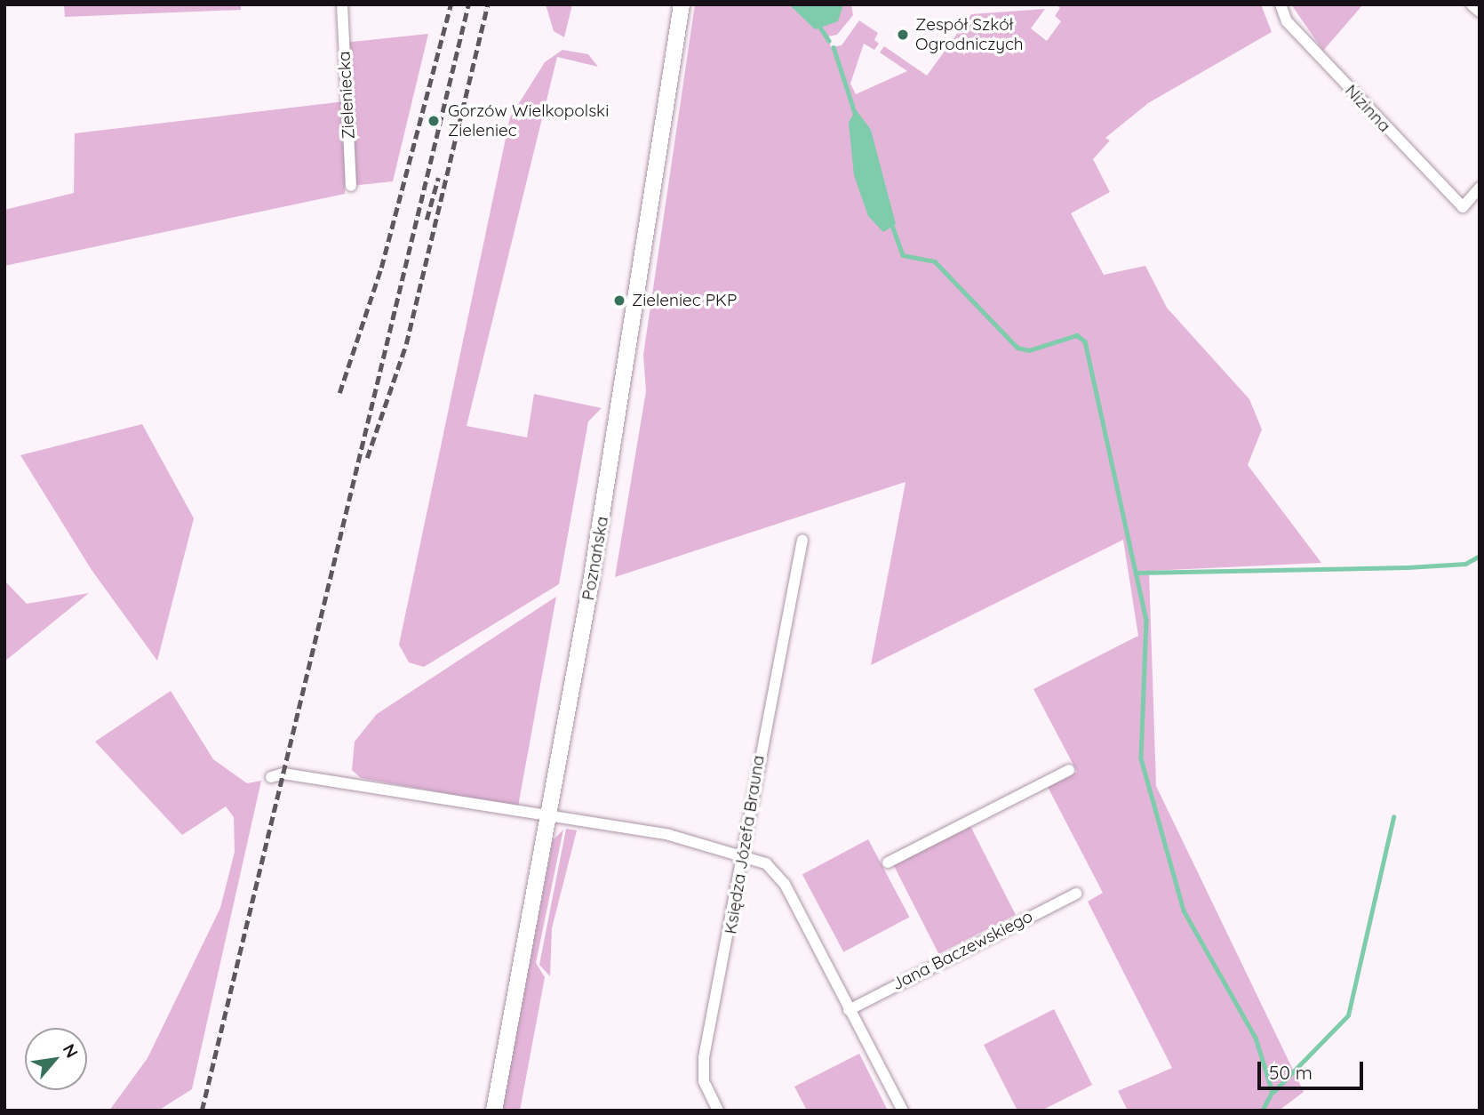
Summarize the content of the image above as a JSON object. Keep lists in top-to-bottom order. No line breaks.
{"streets":{"main road":["Poznańska"],"street":["Zieleniecka","Nizinna","Księdza Józefa Brauna","Jana Baczewskiego"]},"places":["Zespół Szkół Ogrodniczych","Gorzów Wielkopolski Zieleniec","Zieleniec PKP"],"scale_bar":"50 m","north":"top right"}
